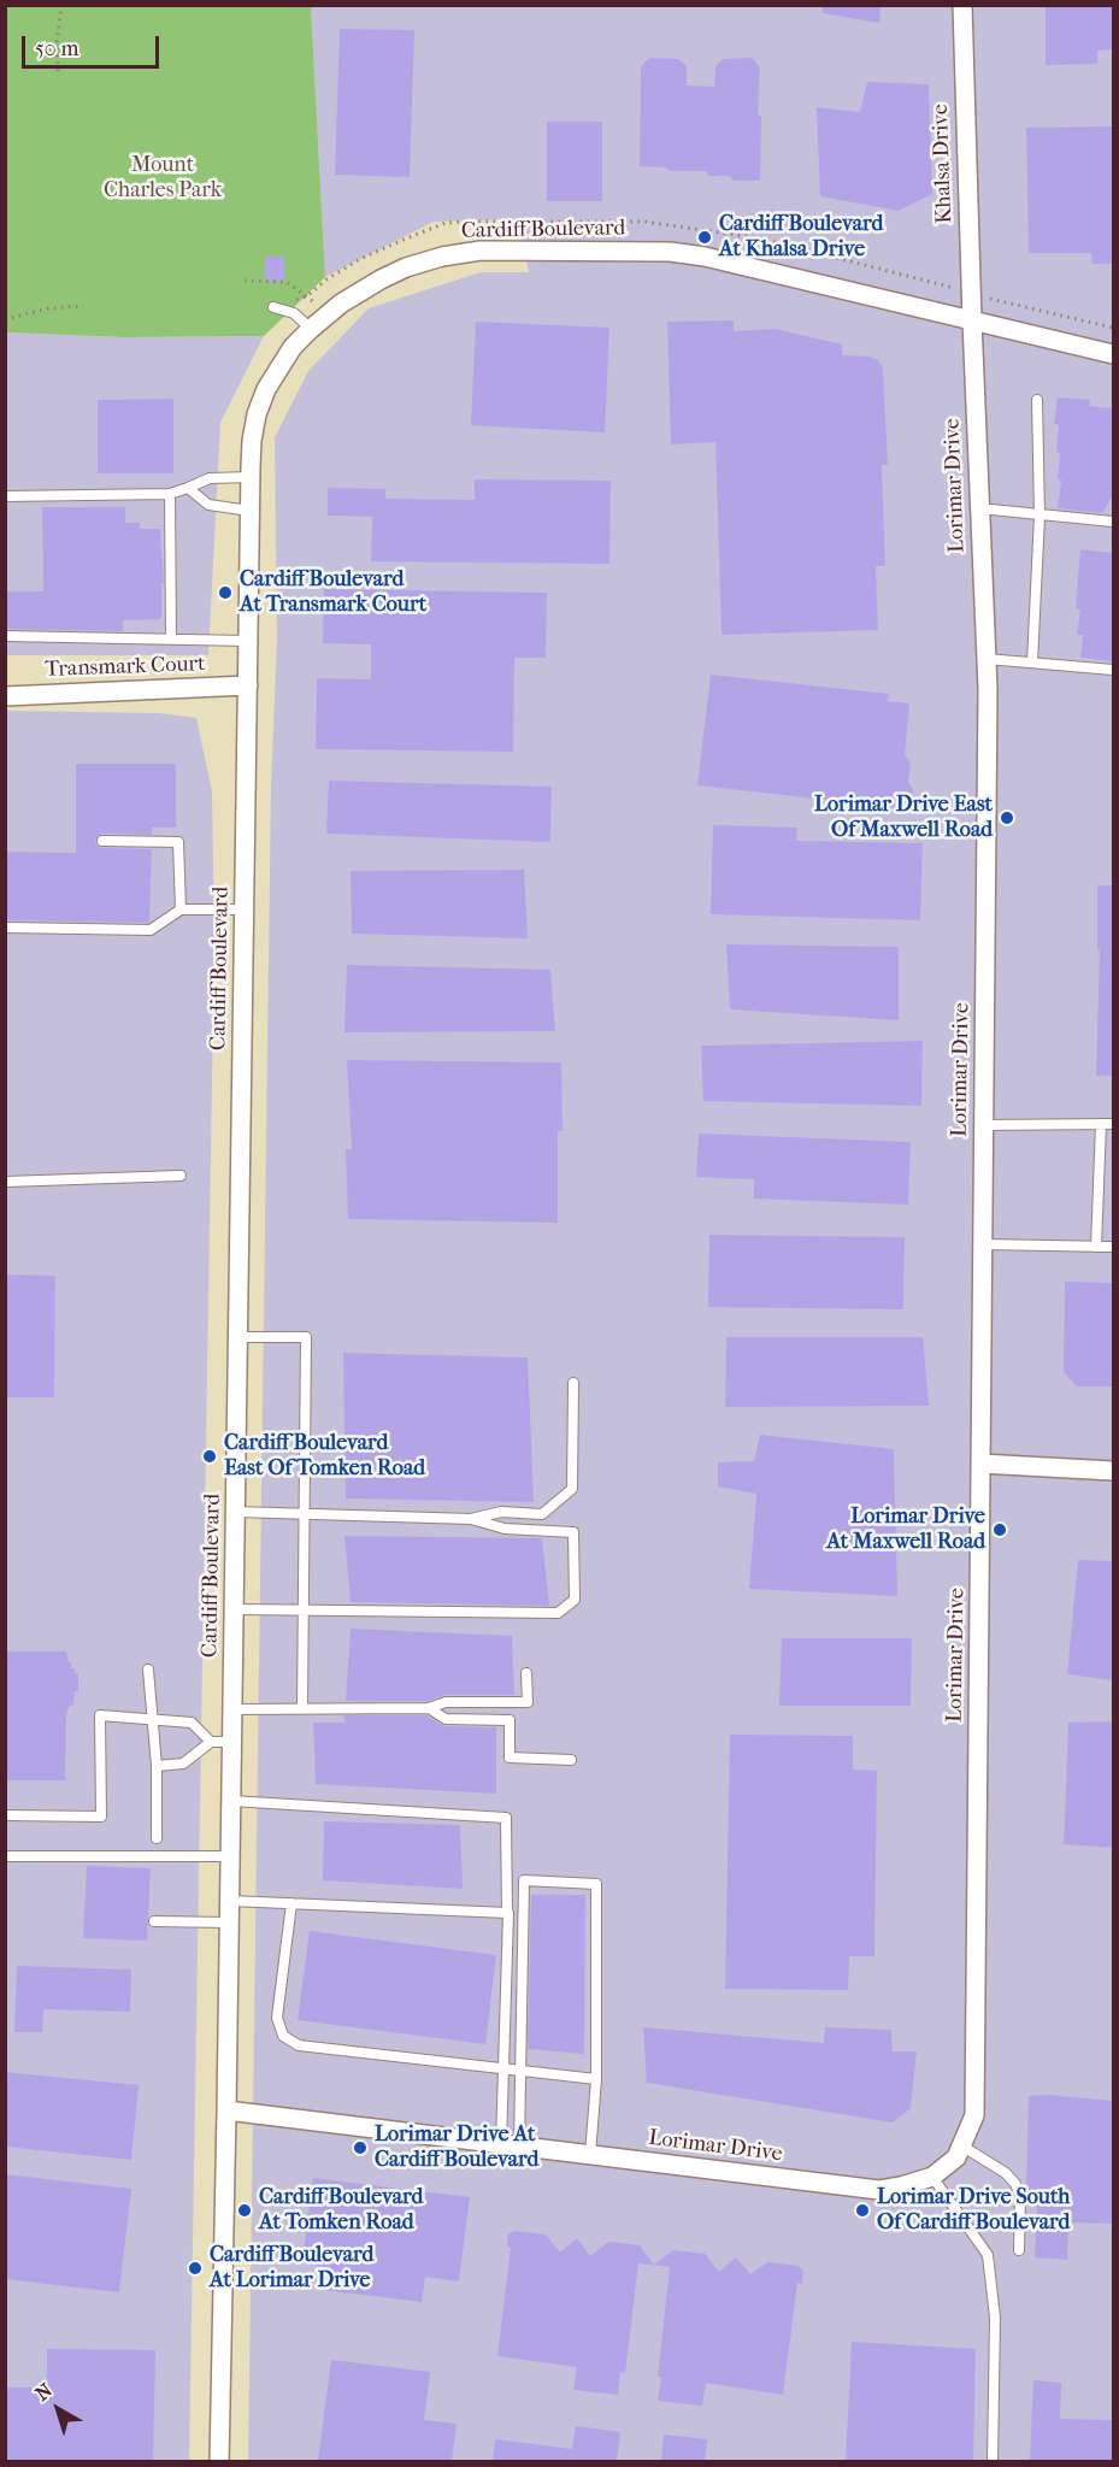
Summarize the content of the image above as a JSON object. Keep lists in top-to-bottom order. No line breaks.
{"streets":{"street":["Khalsa Drive","Cardiff Boulevard","Lorimar Drive","Transmark Court"]},"crossings":[["Khalsa Drive","Cardiff Boulevard"],["Khalsa Drive","Lorimar Drive"],["Cardiff Boulevard","Lorimar Drive"],["Cardiff Boulevard","Transmark Court"]],"parks":["Mount Charles Park"],"places":["Cardiff Boulevard At Khalsa Drive","Cardiff Boulevard At Transmark Court","Lorimar Drive East Of Maxwell Road","Cardiff Boulevard East Of Tomken Road","Lorimar Drive At Maxwell Road","Lorimar Drive At Cardiff Boulevard","Cardiff Boulevard At Tomken Road","Lorimar Drive South Of Cardiff Boulevard","Cardiff Boulevard At Lorimar Drive"],"scale_bar":"50 m","north":"top left"}
